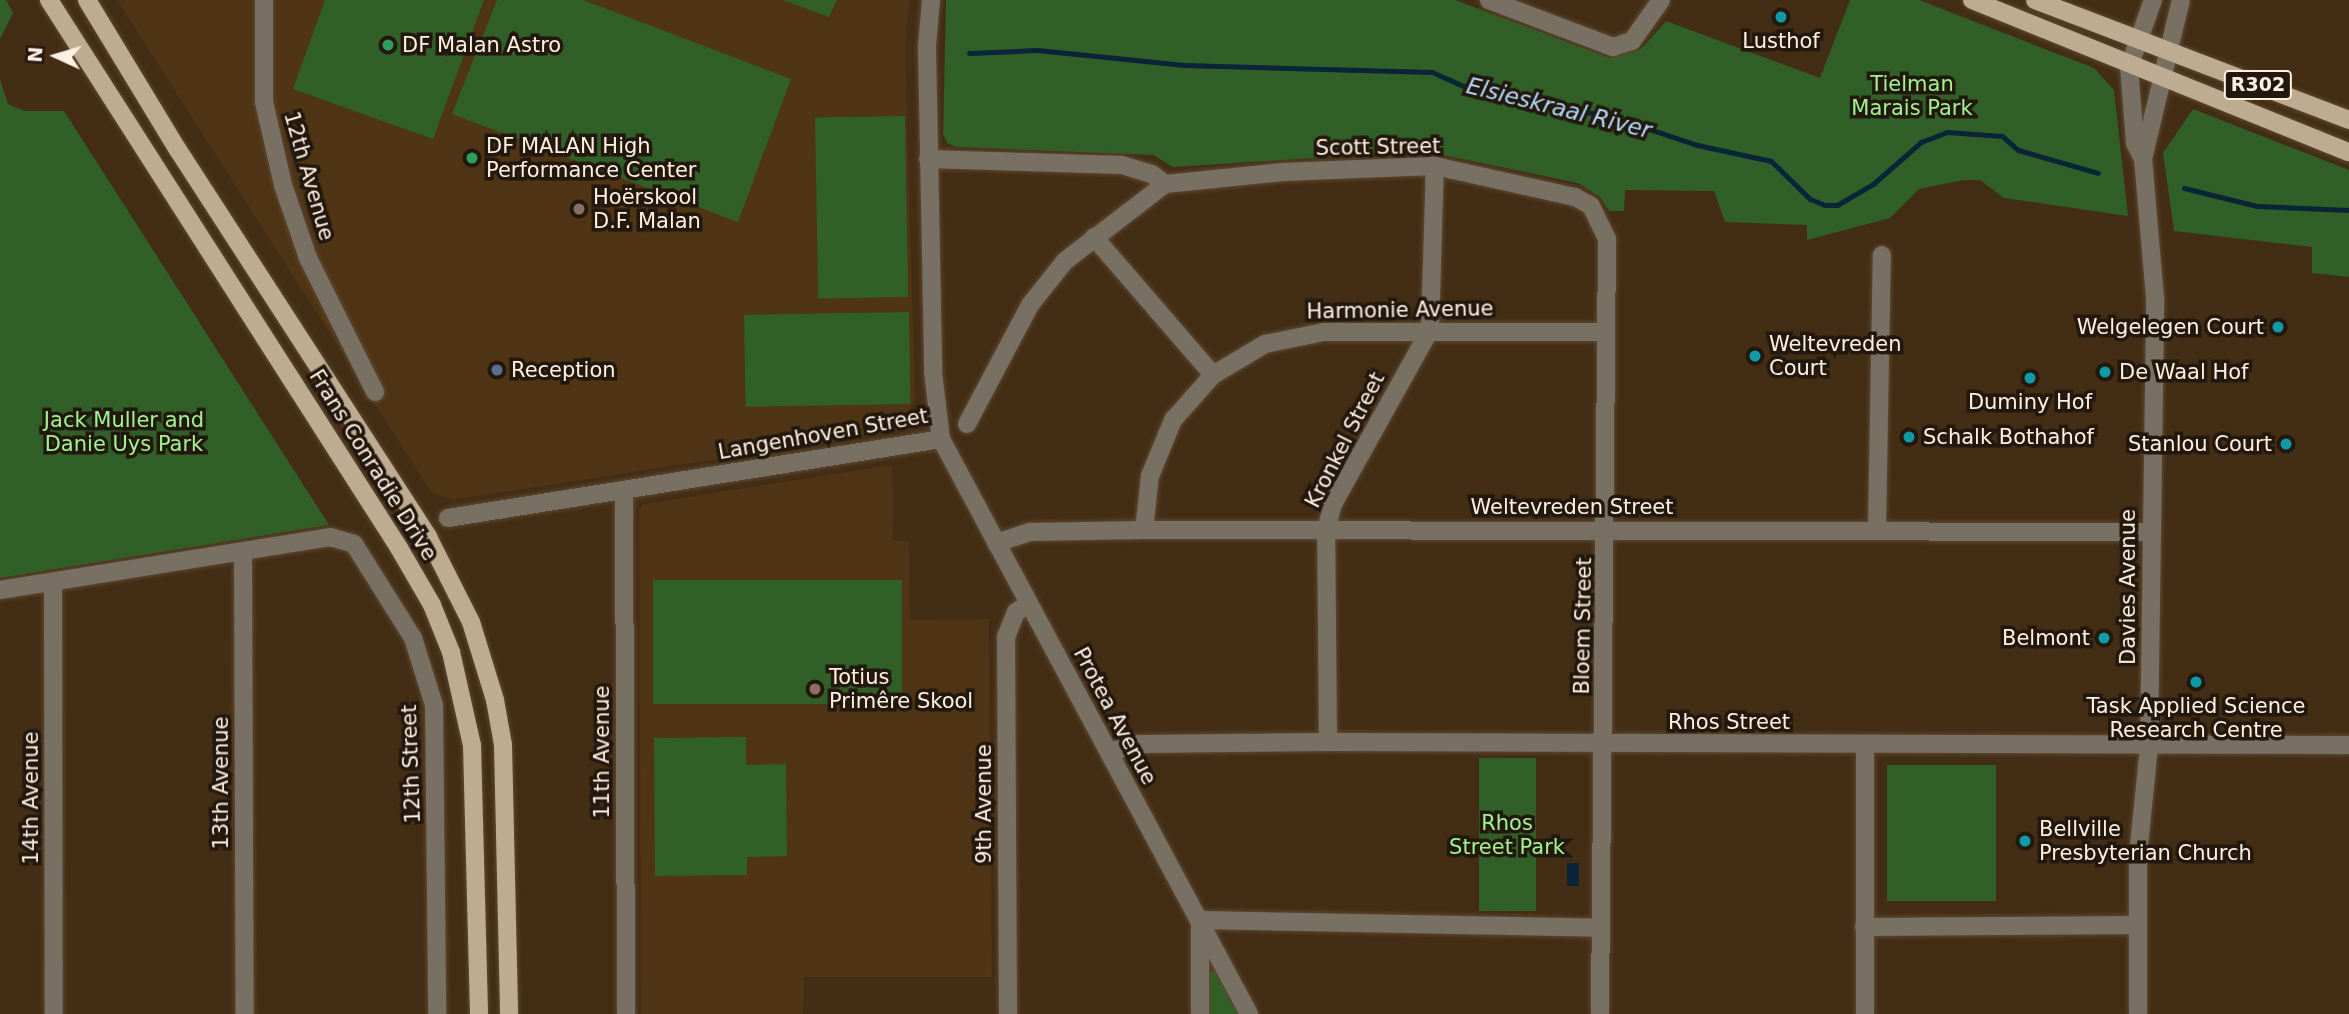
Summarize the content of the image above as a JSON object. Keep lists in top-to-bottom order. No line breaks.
{"streets":{"main road":["R302","Frans Conradie Drive"],"street":["Scott Street","12th Avenue","Harmonie Avenue","Langenhoven Street","Kronkel Street","Weltevreden Street","Davies Avenue","Bloem Street","Protea Avenue","Rhos Street","11th Avenue","12th Street","13th Avenue","14th Avenue","9th Avenue"]},"crossings":[["R302","Davies Avenue"],["Scott Street","Kronkel Street"],["Scott Street","Bloem Street"],["Harmonie Avenue","Kronkel Street"],["Harmonie Avenue","Weltevreden Street"],["Harmonie Avenue","Bloem Street"],["Langenhoven Street","Protea Avenue"],["Langenhoven Street","11th Avenue"],["Kronkel Street","Weltevreden Street"],["Kronkel Street","Rhos Street"],["Weltevreden Street","Davies Avenue"],["Weltevreden Street","Bloem Street"],["Weltevreden Street","Protea Avenue"],["Davies Avenue","Rhos Street"],["Bloem Street","Rhos Street"],["Protea Avenue","Rhos Street"],["Protea Avenue","9th Avenue"],["12th Street","13th Avenue"]],"water":["Elsieskraal River"],"parks":["Tielman Marais Park","Jack Muller and Danie Uys Park","Rhos Street Park"],"places":["Lusthof","DF Malan Astro","DF MALAN High Performance Center","Hoërskool D.F. Malan","Welgelegen Court","Weltevreden Court","Reception","De Waal Hof","Duminy Hof","Schalk Bothahof","Stanlou Court","Belmont","Task Applied Science Research Centre","Totius Primêre Skool","Bellville Presbyterian Church"],"north":"left"}
